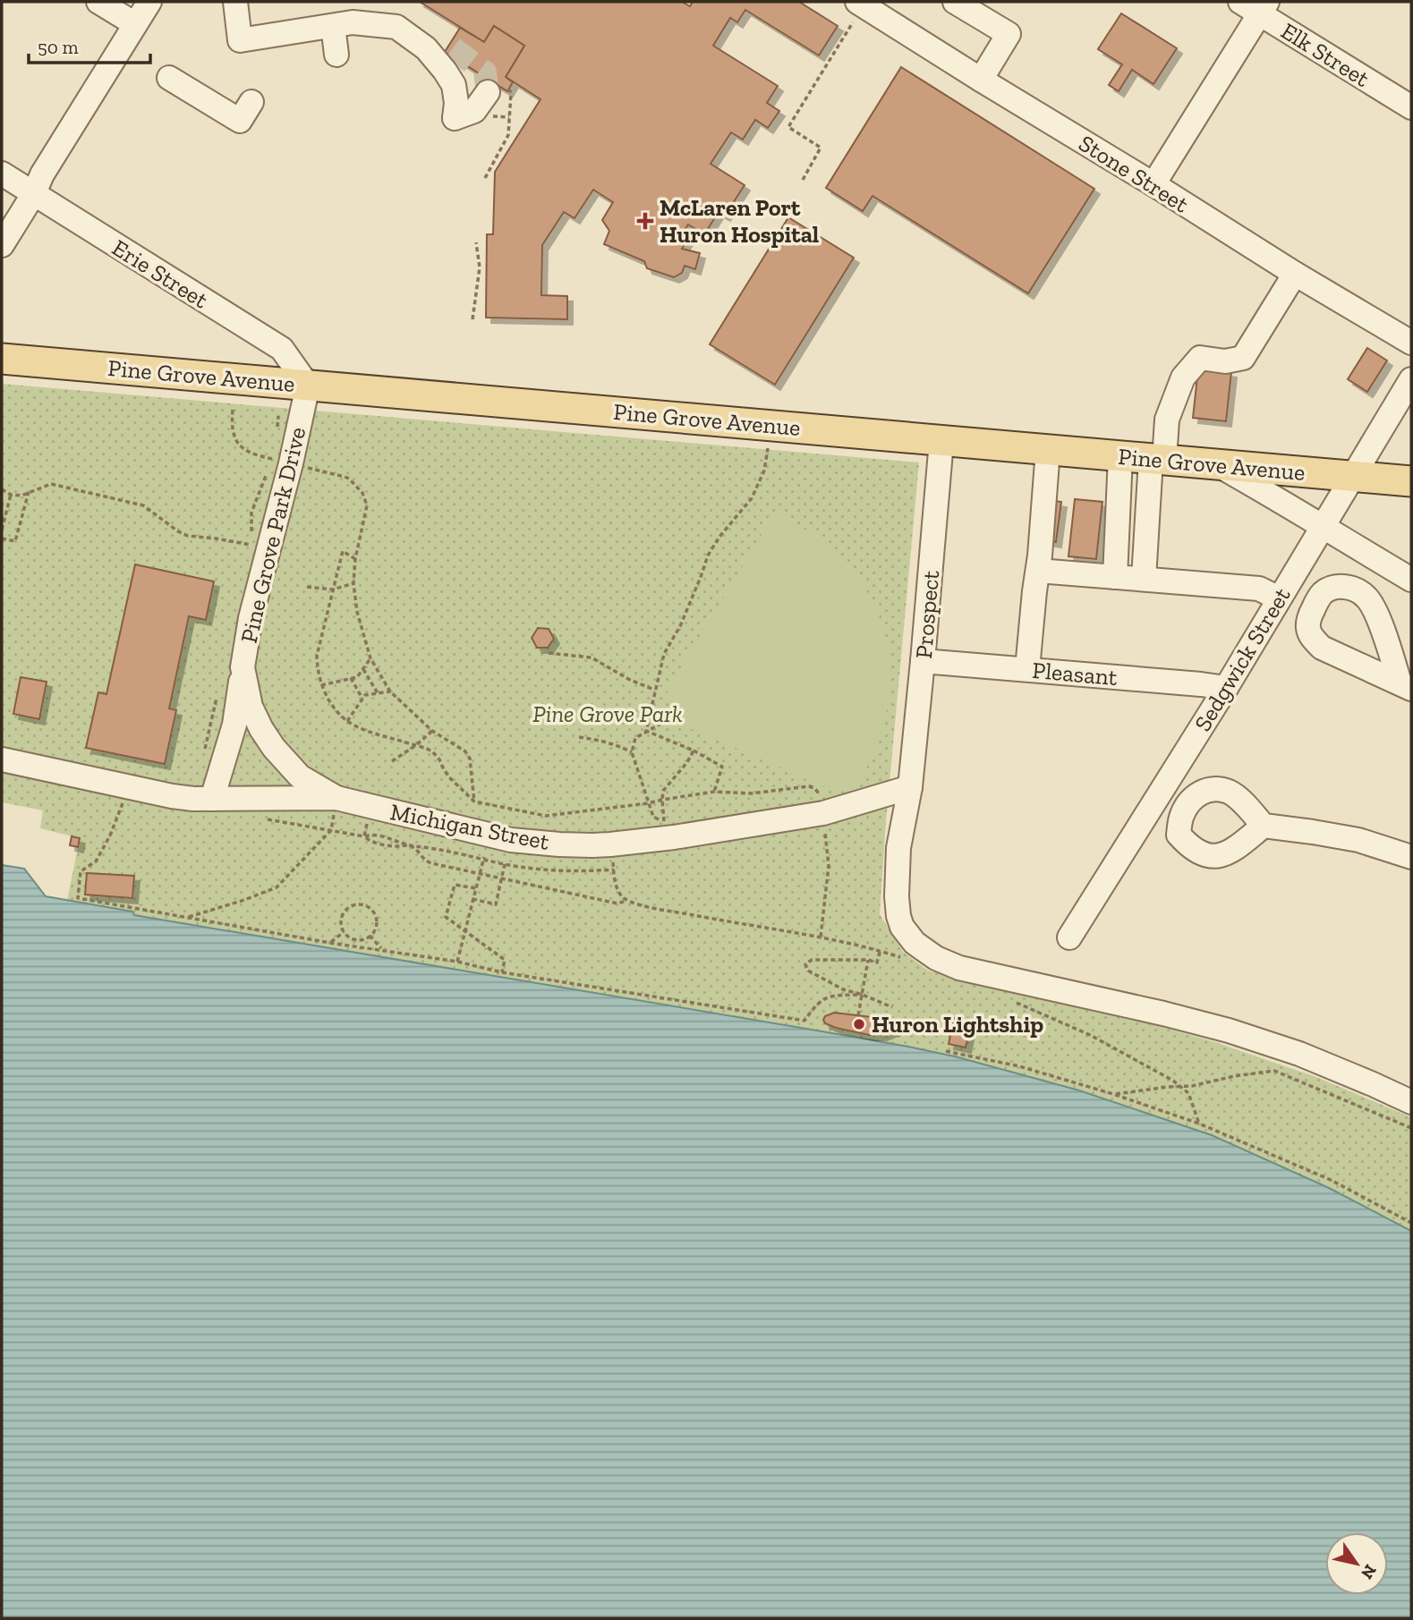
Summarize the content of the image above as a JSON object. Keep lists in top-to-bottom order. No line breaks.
{"streets":{"main road":["Pine Grove Avenue"],"street":["Elk Street","Stone Street","Erie Street","Pine Grove Park Drive","Prospect","Sedgwick Street","Pleasant","Michigan Street"]},"crossings":[["Erie Street","Pine Grove Avenue"],["Erie Street","Pine Grove Park Drive"],["Pine Grove Avenue","Pine Grove Park Drive"],["Pine Grove Avenue","Prospect"],["Pine Grove Avenue","Sedgwick Street"],["Pine Grove Park Drive","Michigan Street"],["Prospect","Pleasant"],["Prospect","Michigan Street"],["Sedgwick Street","Pleasant"]],"parks":["Pine Grove Park"],"places":{"health":["McLaren Port Huron Hospital"],"other":["Huron Lightship"]},"scale_bar":"50 m","north":"bottom right"}
